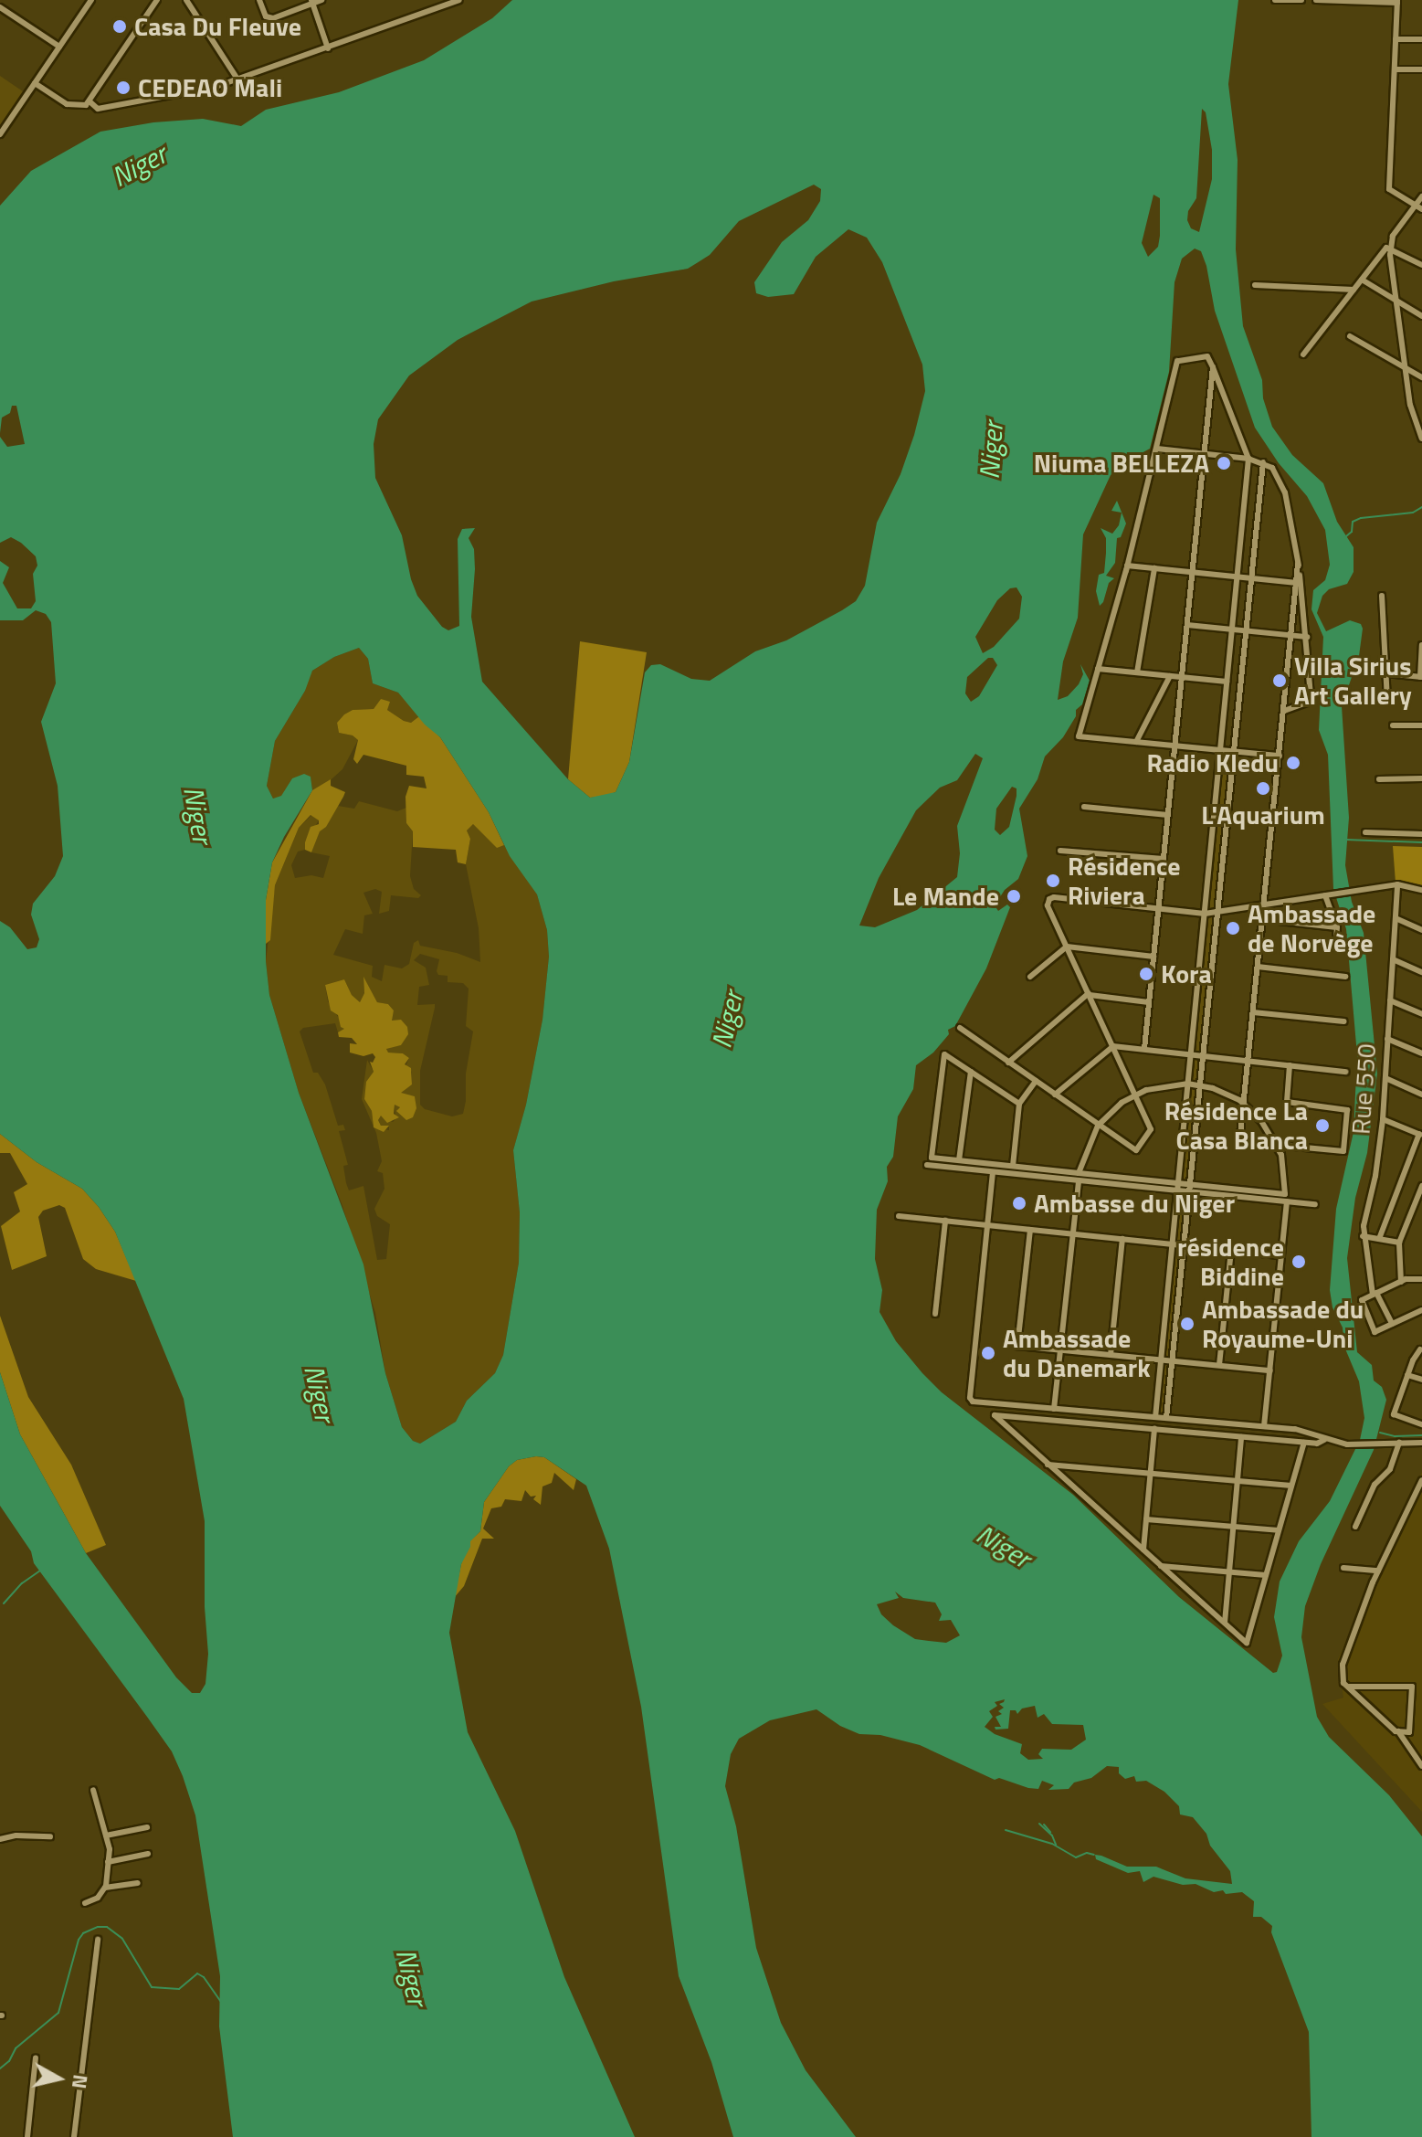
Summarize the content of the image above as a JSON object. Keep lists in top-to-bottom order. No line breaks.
{"streets":{"street":["Rue 550"]},"water":["Niger"],"places":["Casa Du Fleuve","CEDEAO Mali","Niuma BELLEZA","Villa Sirius Art Gallery","Radio Kledu","L'Aquarium","Résidence Riviera","Le Mande","Ambassade de Norvège","Kora","Résidence La Casa Blanca","Ambasse du Niger","résidence Biddine","Ambassade du Royaume-Uni","Ambassade du Danemark"],"north":"right"}
